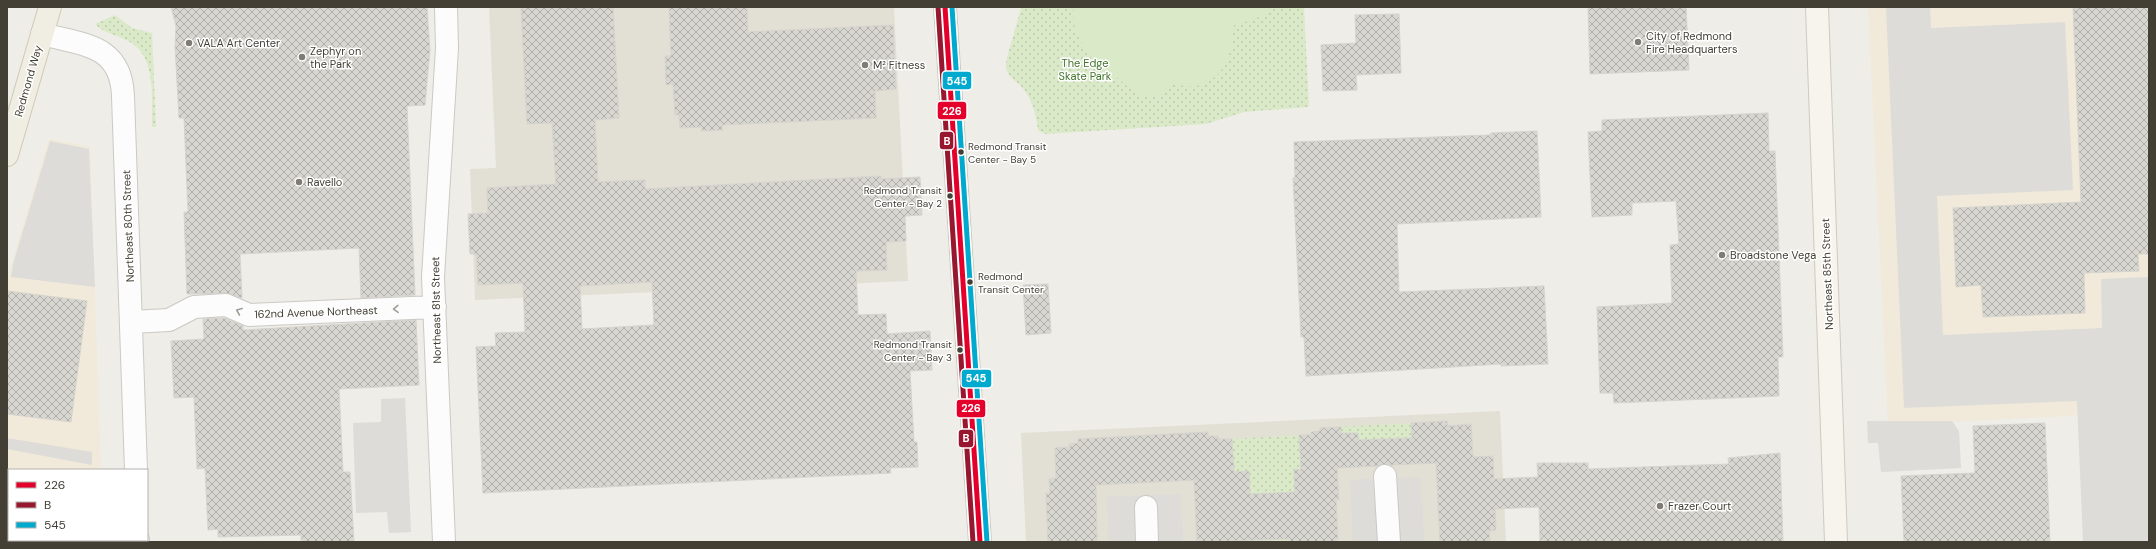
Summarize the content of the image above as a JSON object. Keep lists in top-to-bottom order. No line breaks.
{"streets":{"main road":["Redmond Way"],"street":["Northeast 80th Street","Northeast 85th Street","Northeast 81st Street","162nd Avenue Northeast"]},"crossings":[["Redmond Way","Northeast 80th Street"],["Northeast 80th Street","162nd Avenue Northeast"],["Northeast 81st Street","162nd Avenue Northeast"]],"one_way":["162nd Avenue Northeast"],"parks":["The Edge Skate Park"],"places":["City of Redmond Fire Headquarters","VALA Art Center","Zephyr on the Park","M² Fitness","Redmond Transit Center - Bay 5","Ravello","Redmond Transit Center - Bay 2","Broadstone Vega","Redmond Transit Center","Redmond Transit Center - Bay 3","Frazer Court"],"lines":["transit line 226","transit line B","transit line 545"],"legend":["226","B","545"]}
